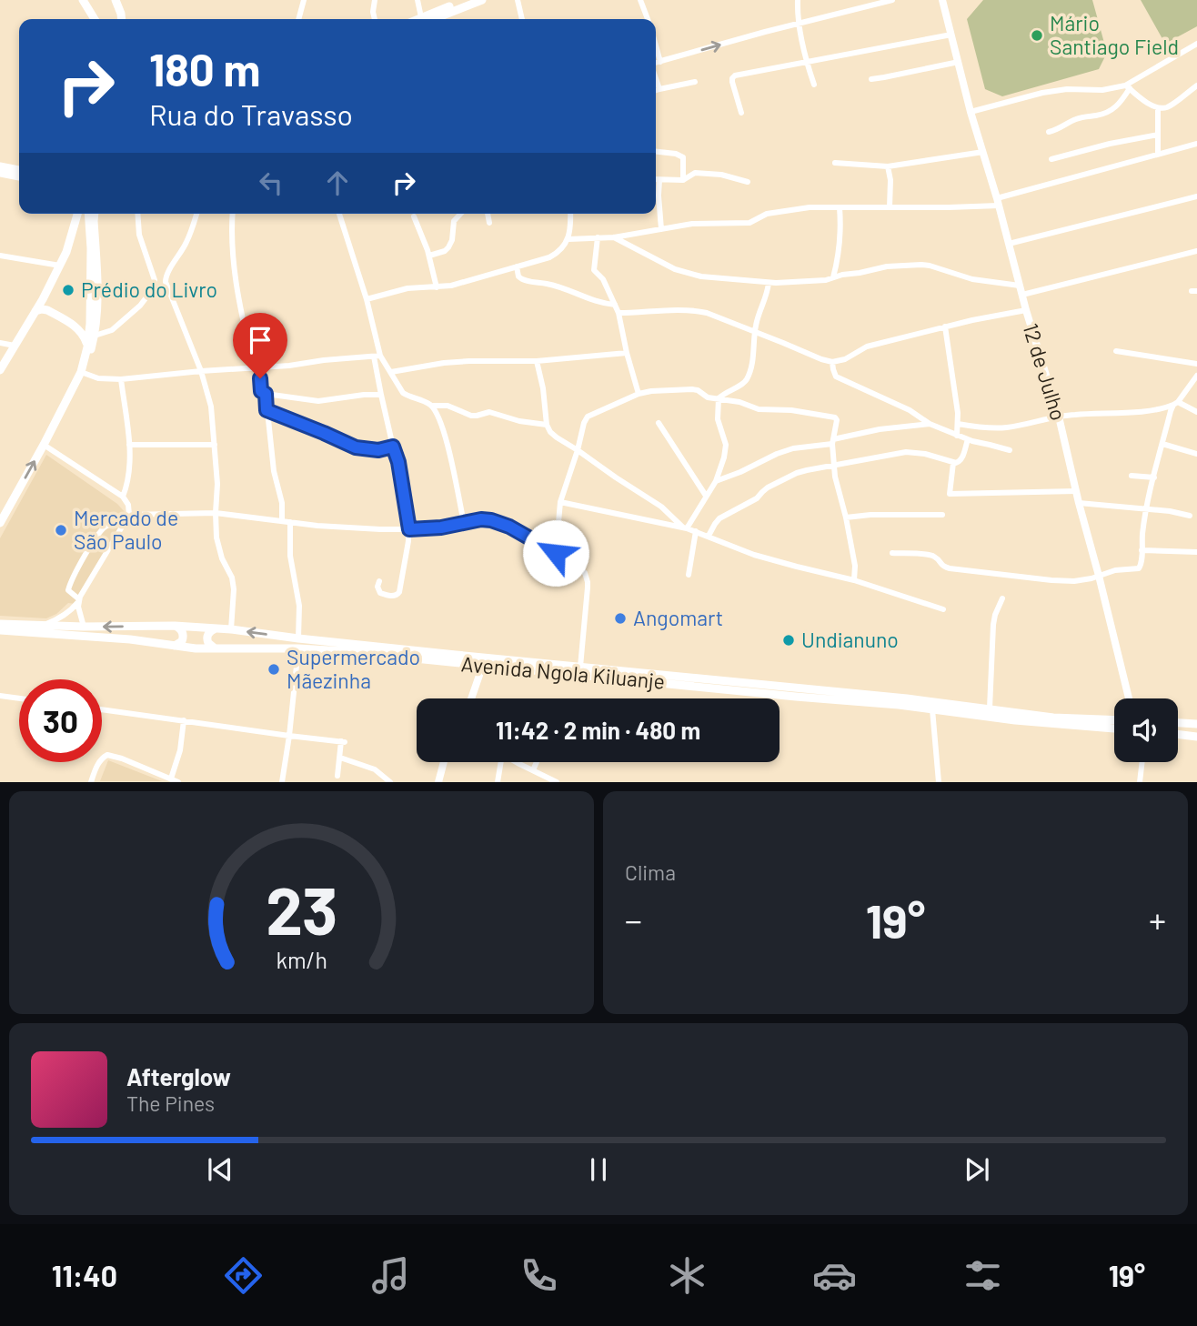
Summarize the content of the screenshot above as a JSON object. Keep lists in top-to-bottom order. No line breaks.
{"streets":{"main road":["Avenida Ngola Kiluanje"],"street":["12 de Julho"]},"places":["Mário Santiago Field","Prédio do Livro","Mercado de São Paulo","Angomart","Undianuno","Supermercado Mãezinha"],"page":{"turn":["180 m","Rua do Travasso"],"limit":"30","trip":"11:42 · 2 min · 480 m","tile":"Clima","heat":["−","19°","+"],"song":["Afterglow","The Pines"],"tabs":["11:40","19°"],"gauge":["23","km/h"]}}
